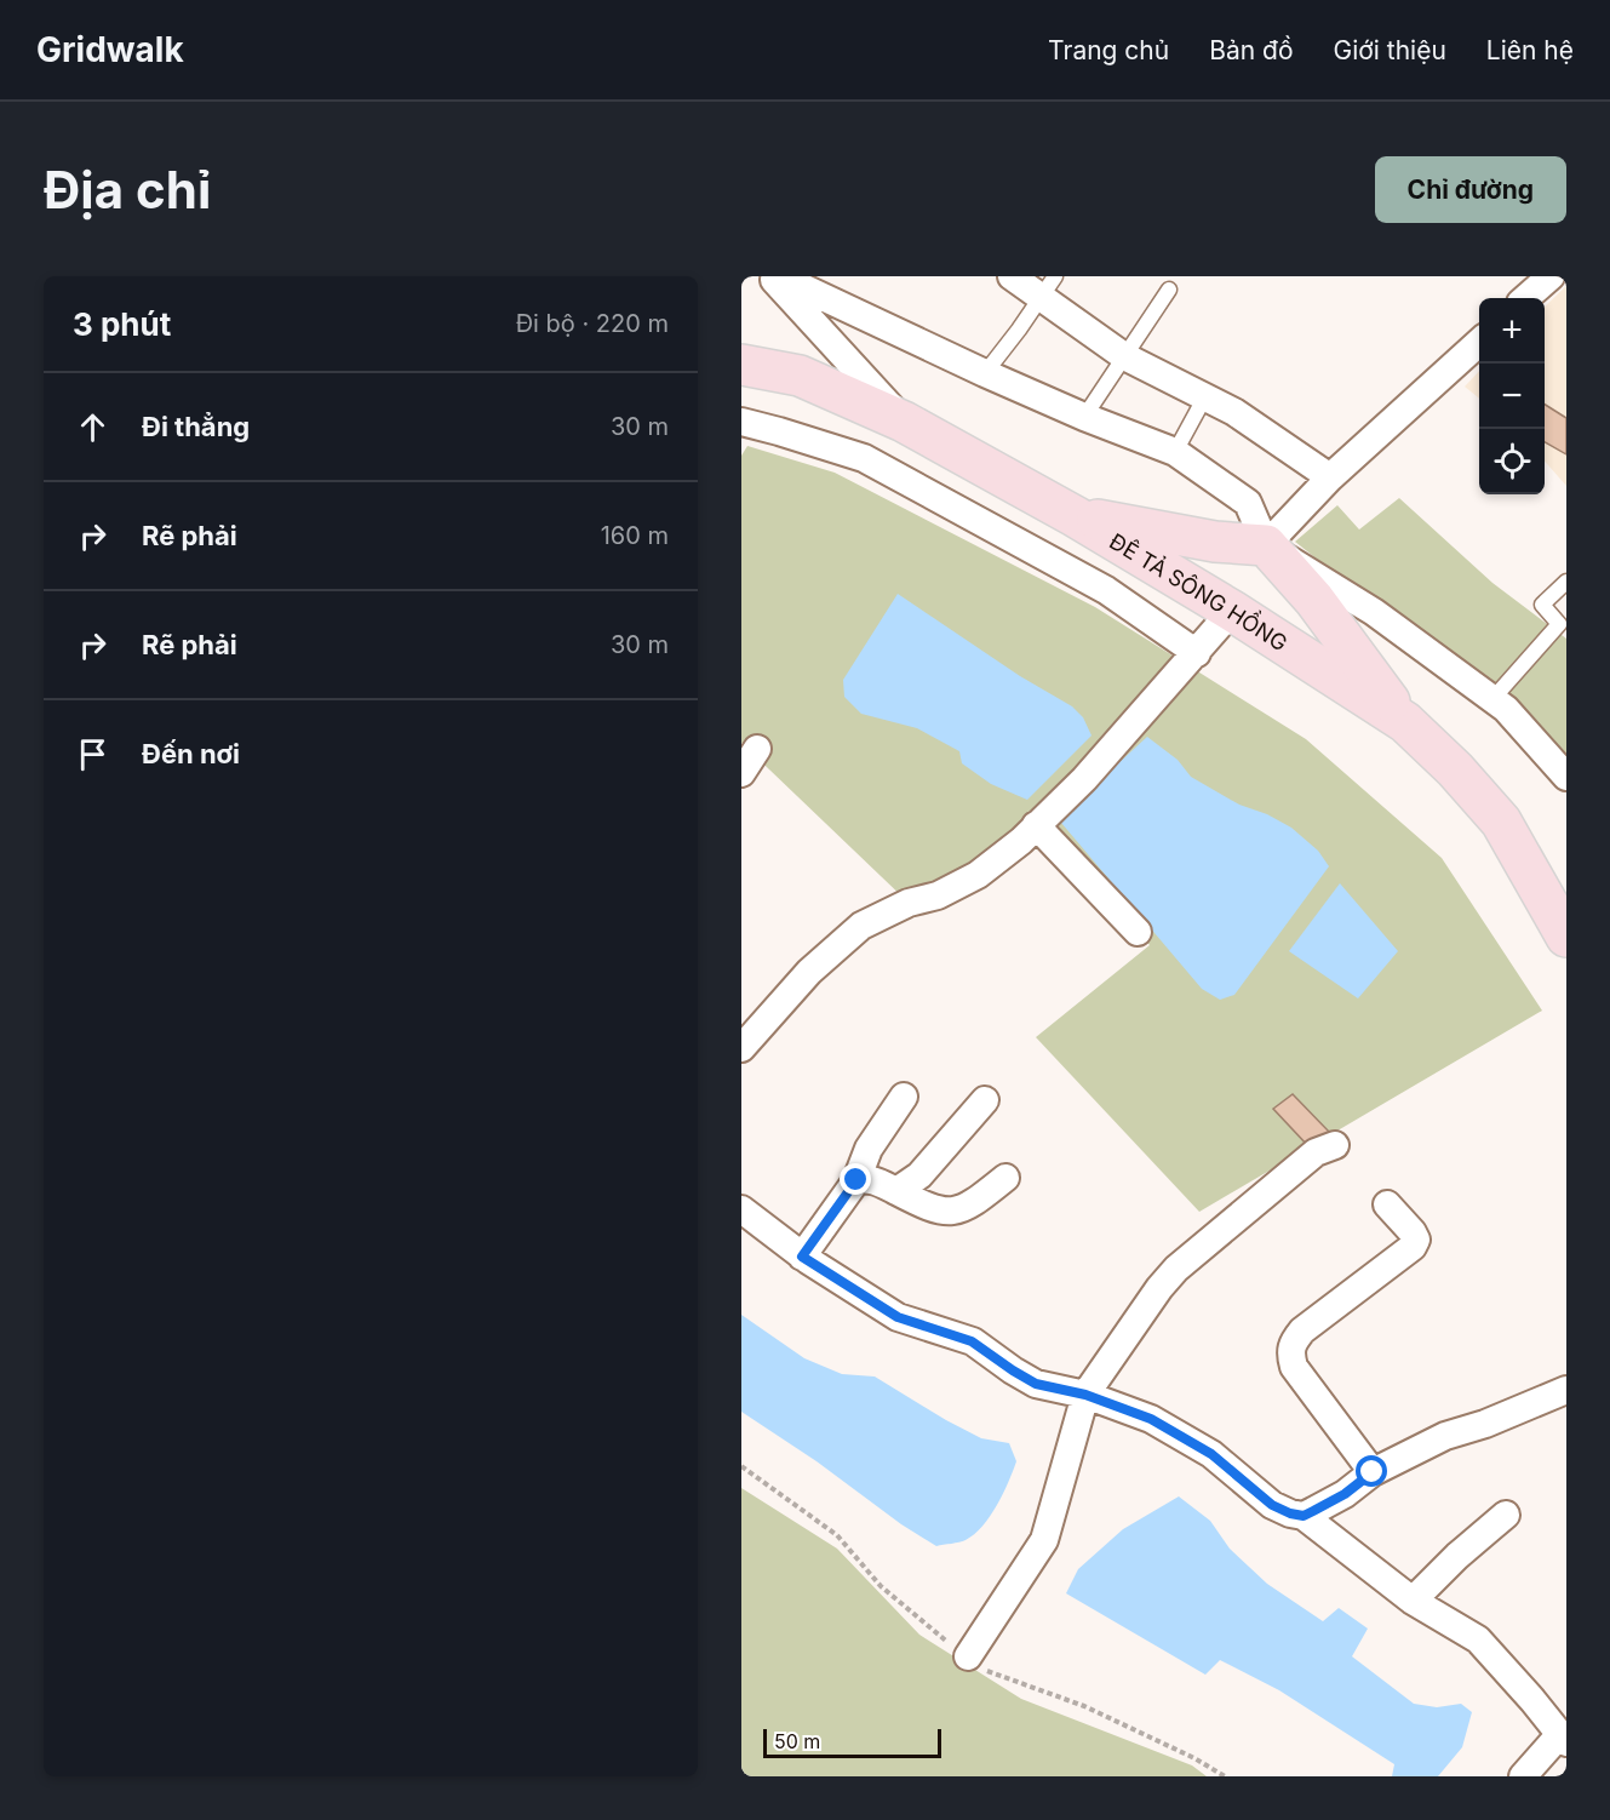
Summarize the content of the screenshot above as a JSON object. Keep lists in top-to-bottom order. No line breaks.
{"streets":{"main road":["ĐÊ TẢ SÔNG HỒNG"]},"scale_bar":"50 m","page":{"header":"Gridwalk","nav":["Trang chủ","Bản đồ","Giới thiệu","Liên hệ"],"buttons":"Chỉ đường","title":"Địa chỉ","heading":["3 phút","Đi bộ · 220 m"],"map_buttons":["+","−"],"list":[["Đi thẳng","30 m"],["Rẽ phải","160 m"],["Rẽ phải","30 m"],"Đến nơi"],"scale":"50 m"}}
